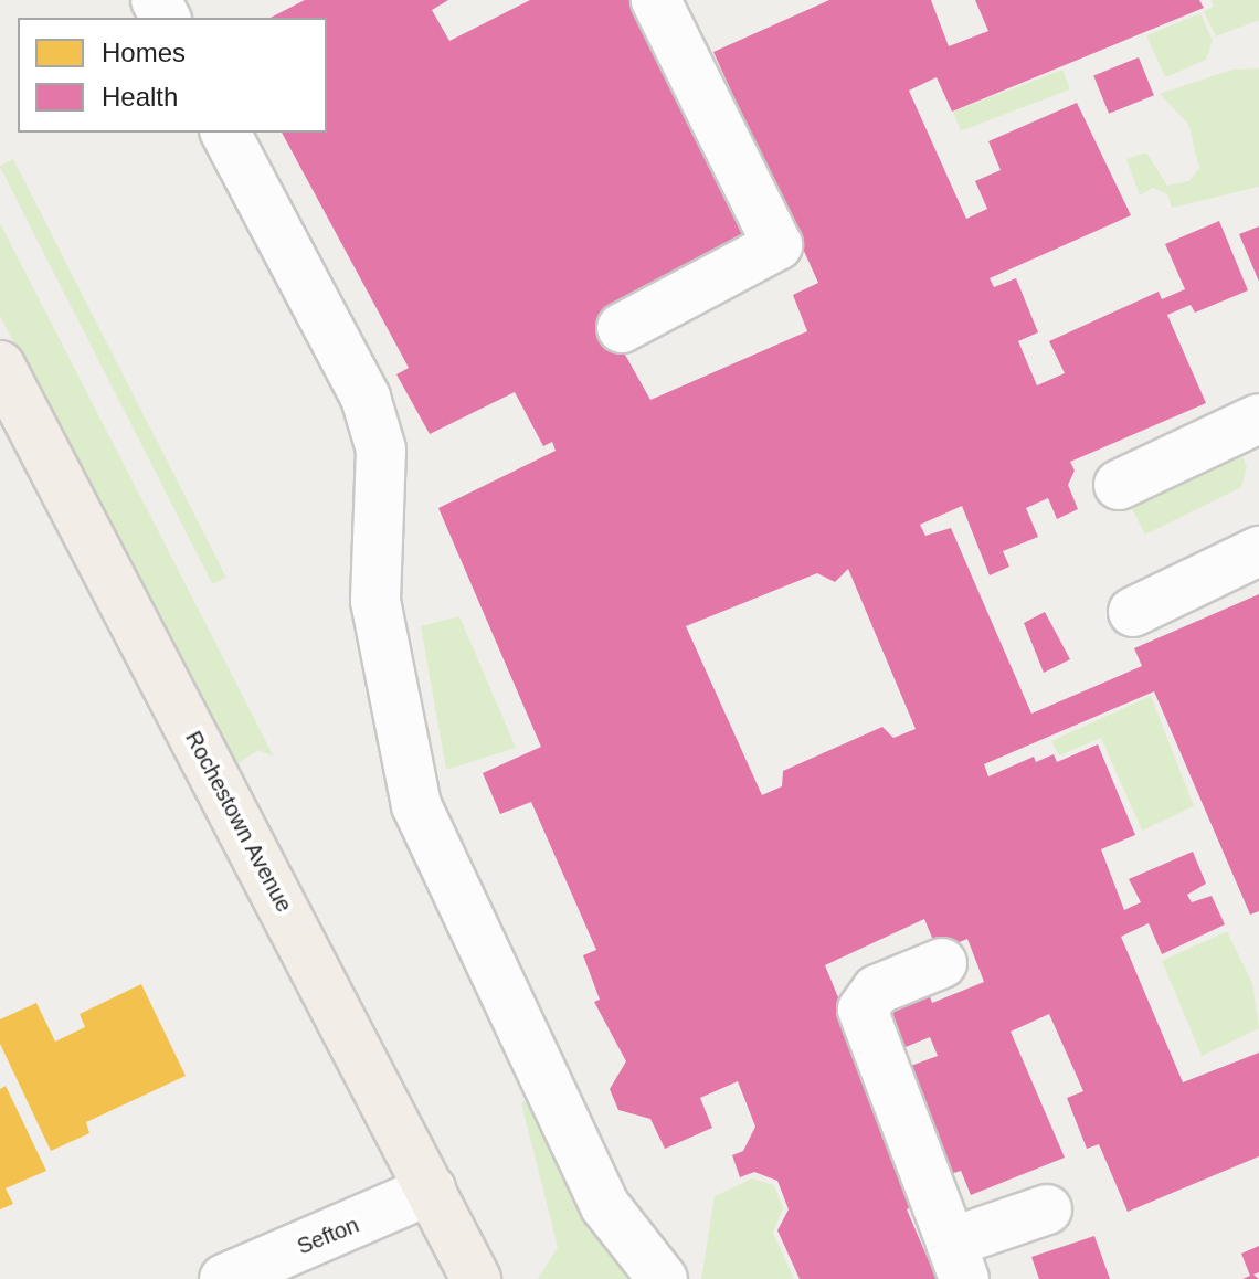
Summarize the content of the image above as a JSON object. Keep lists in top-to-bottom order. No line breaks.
{"streets":{"main road":["Rochestown Avenue"],"street":["Sefton"]},"crossings":[["Rochestown Avenue","Sefton"]],"legend":["Homes","Health"]}
